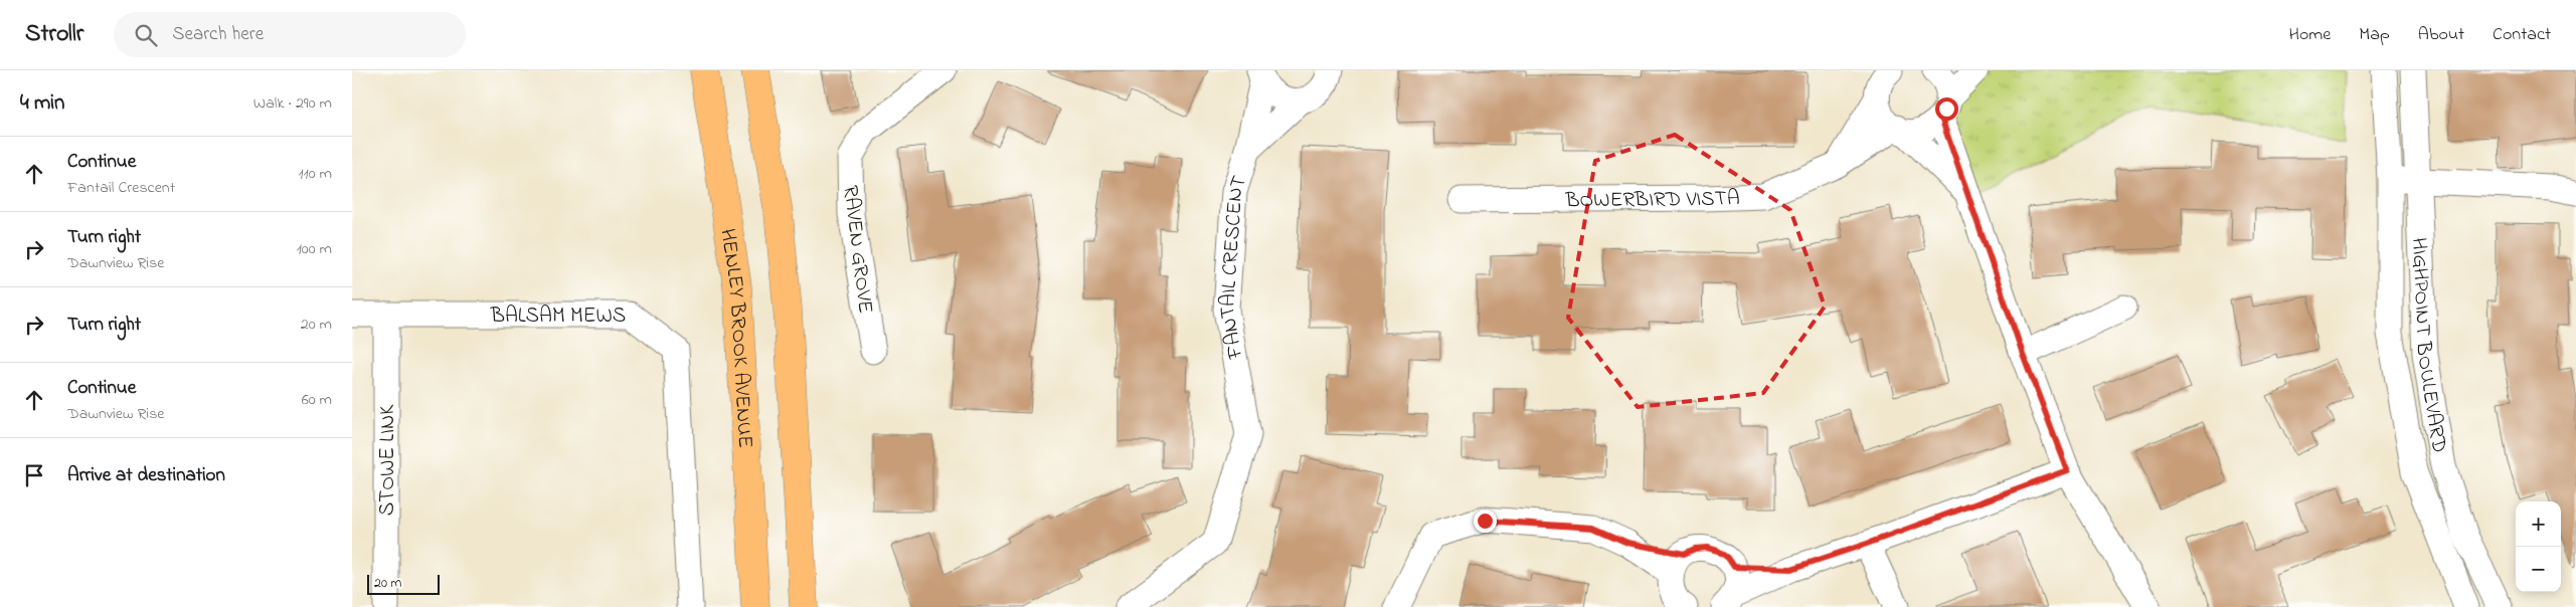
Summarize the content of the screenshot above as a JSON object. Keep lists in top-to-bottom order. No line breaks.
{"streets":{"main road":["HENLEY BROOK AVENUE"],"street":["BOWERBIRD VISTA","RAVEN GROVE","FANTAIL CRESCENT","BALSAM MEWS","HIGHPOINT BOULEVARD","STOWE LINK"]},"crossings":[["BALSAM MEWS","STOWE LINK"]],"scale_bar":"20 m","page":{"header":"Strollr","search":"Search here","nav":["Home","Map","About","Contact"],"heading":["4 min","Walk · 290 m"],"list":[["Continue","Fantail Crescent","110 m"],["Turn right","Dawnview Rise","100 m"],["Turn right","20 m"],["Continue","Dawnview Rise","60 m"],"Arrive at destination"],"map_buttons":["+","−"],"scale":"20 m"}}
